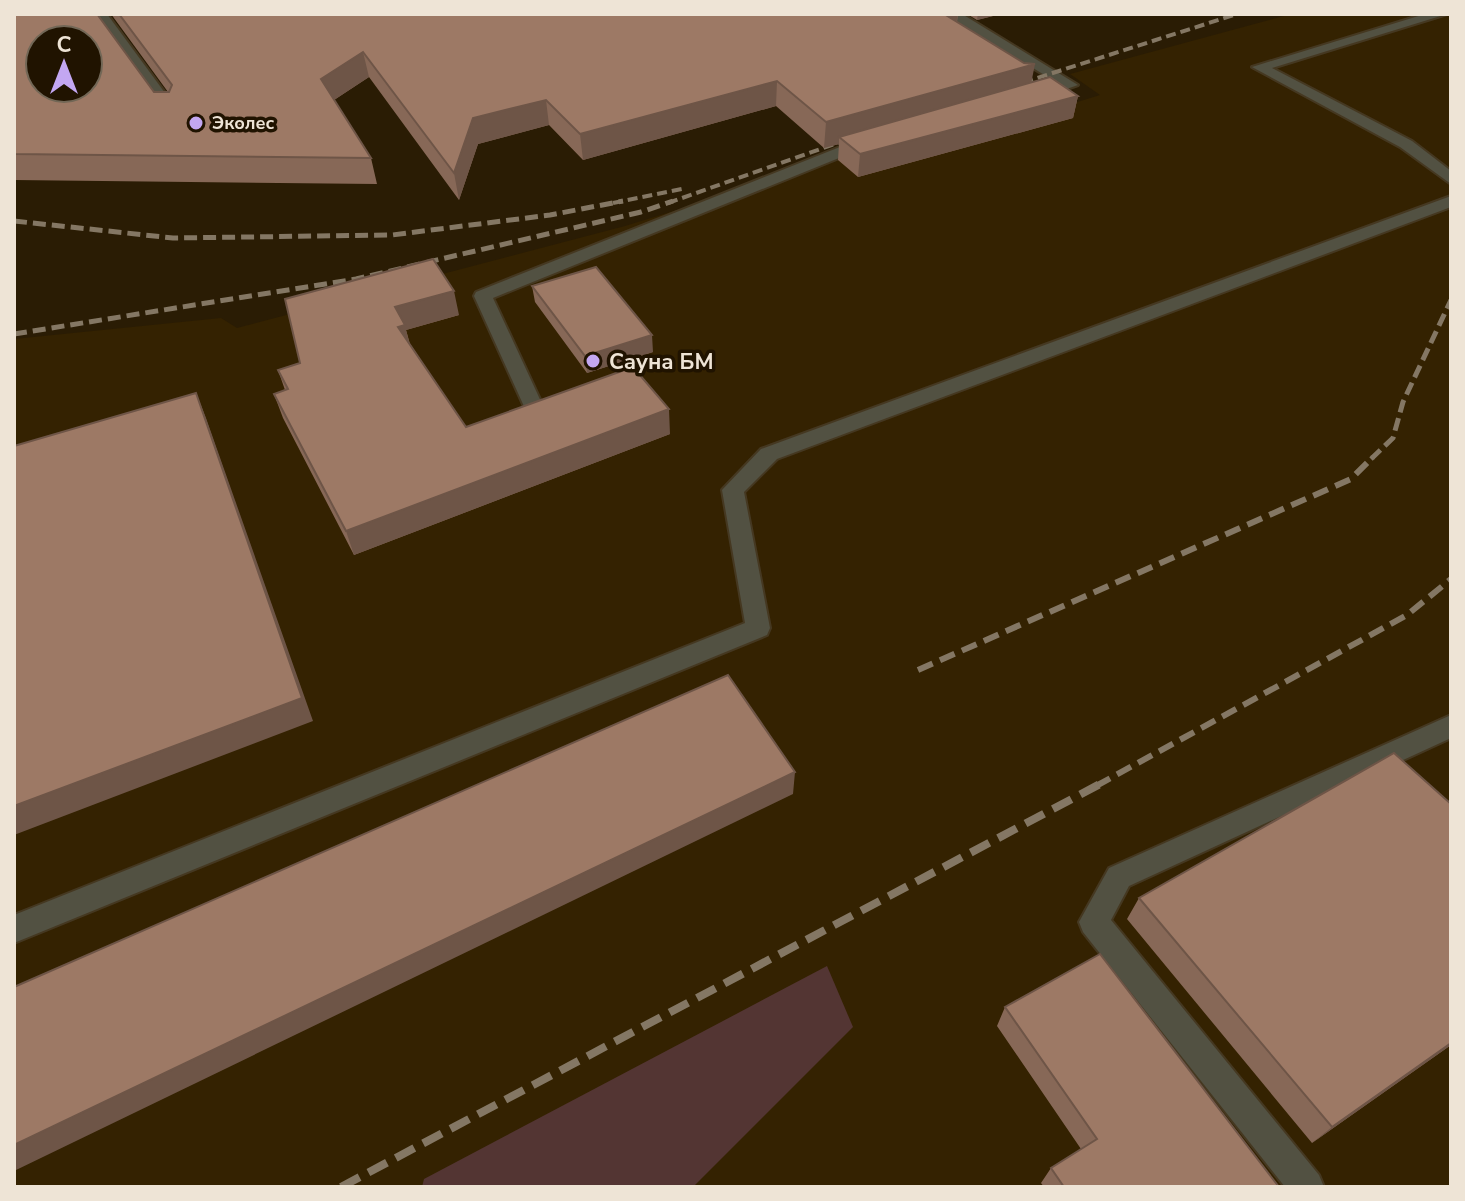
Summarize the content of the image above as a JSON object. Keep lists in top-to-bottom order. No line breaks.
{"places":["Эколес","Сауна БМ"],"north":"top"}
